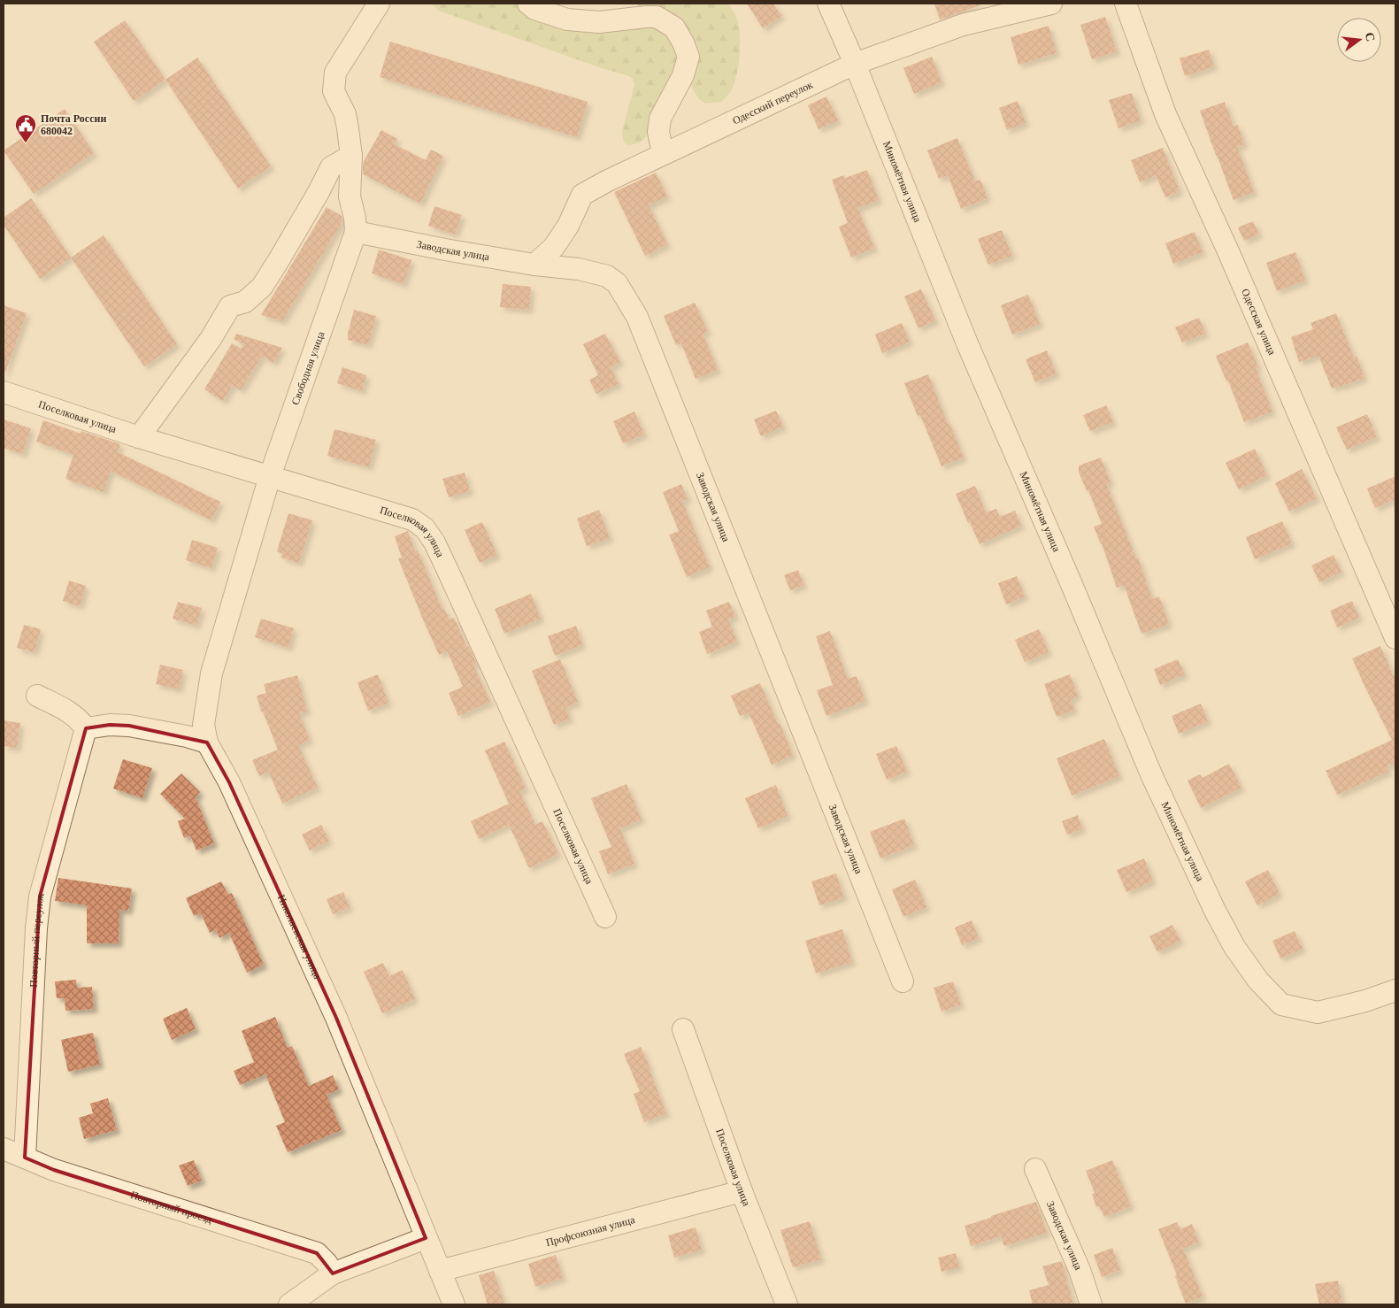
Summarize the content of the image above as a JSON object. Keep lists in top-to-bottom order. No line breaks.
{"streets":{"street":["Одесский переулок","Миномётная улица","Заводская улица","Одесская улица","Свободная улица","Поселковая улица","Николаевская улица","Повторный переулок","Повторный проезд","Профсоюзная улица"]},"crossings":[["Одесский переулок","Миномётная улица"],["Одесский переулок","Заводская улица"],["Заводская улица","Свободная улица"],["Свободная улица","Поселковая улица"],["Свободная улица","Николаевская улица"],["Поселковая улица","Профсоюзная улица"],["Николаевская улица","Профсоюзная улица"],["Повторный переулок","Повторный проезд"]],"places":{"public building":["Почта России 680042"]},"north":"right"}
